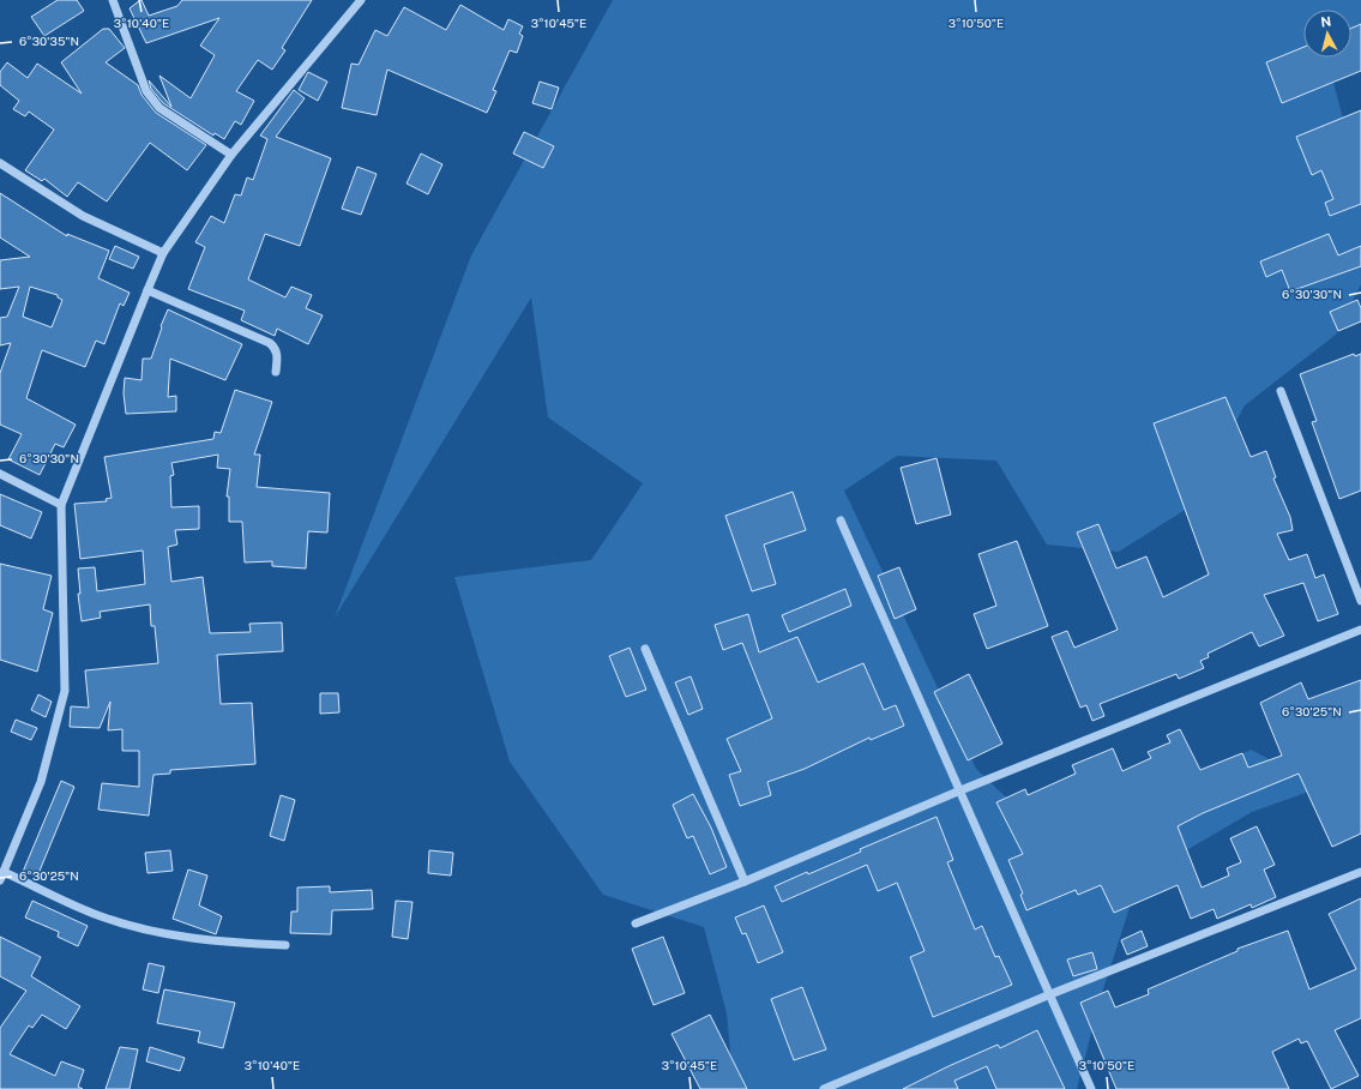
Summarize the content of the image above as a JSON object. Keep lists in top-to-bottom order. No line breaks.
{"north":"top","coordinates":["3°10'40\"E","3°10'45\"E","3°10'50\"E","6°30'35\"N","6°30'30\"N","6°30'25\"N"]}
